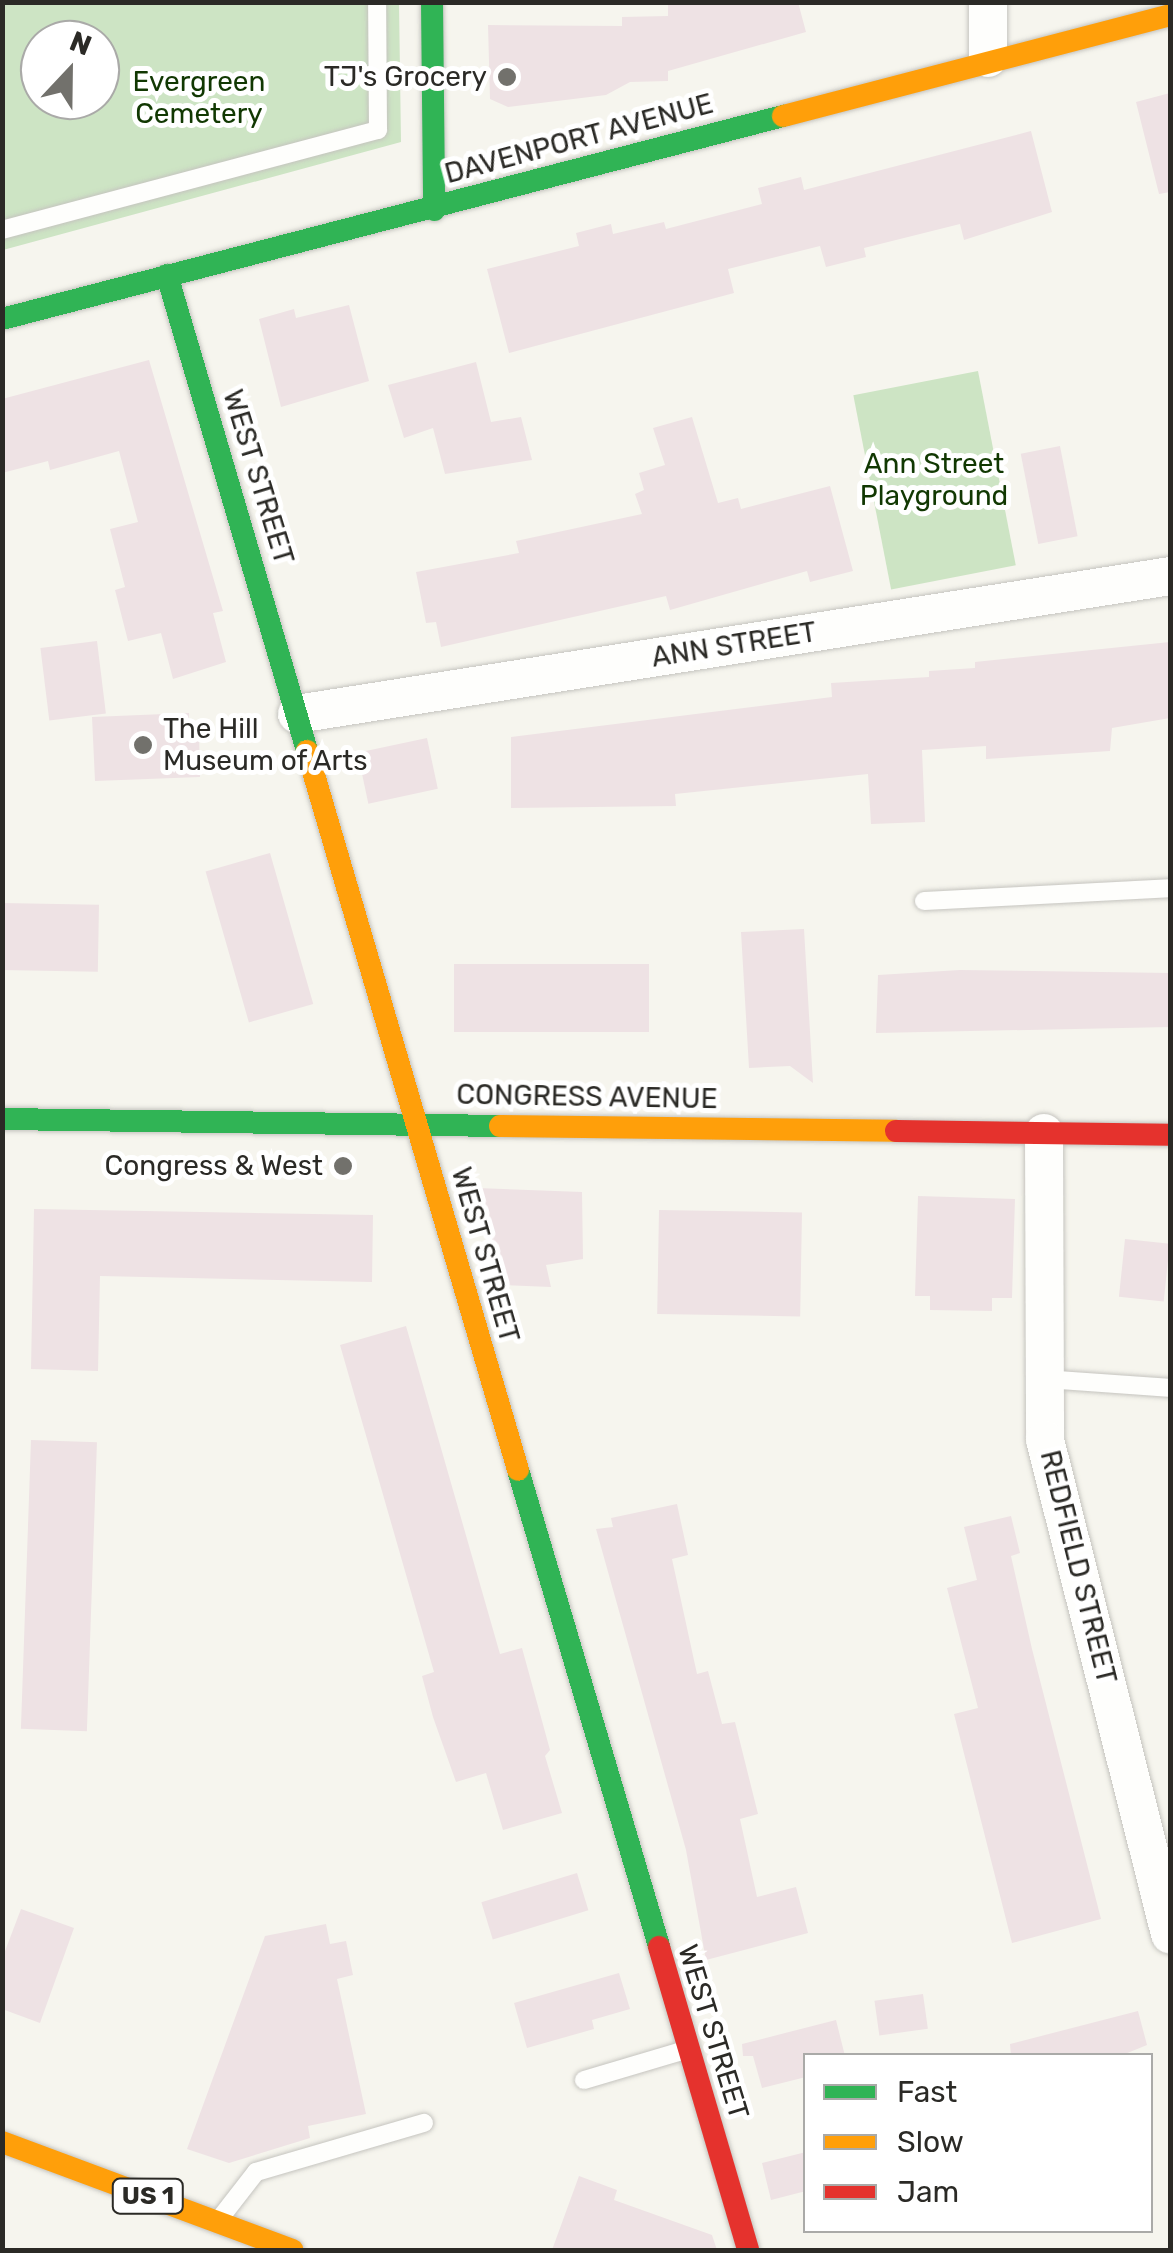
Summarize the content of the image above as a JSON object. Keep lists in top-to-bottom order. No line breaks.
{"streets":{"main road":["DAVENPORT AVENUE","WEST STREET","CONGRESS AVENUE","US 1"],"street":["ANN STREET","REDFIELD STREET"]},"crossings":[["DAVENPORT AVENUE","WEST STREET"],["WEST STREET","ANN STREET"],["WEST STREET","CONGRESS AVENUE"],["CONGRESS AVENUE","REDFIELD STREET"]],"parks":["Evergreen Cemetery","Ann Street Playground"],"places":["TJ's Grocery","The Hill Museum of Arts","Congress & West"],"legend":["Fast","Slow","Jam"],"north":"top"}
